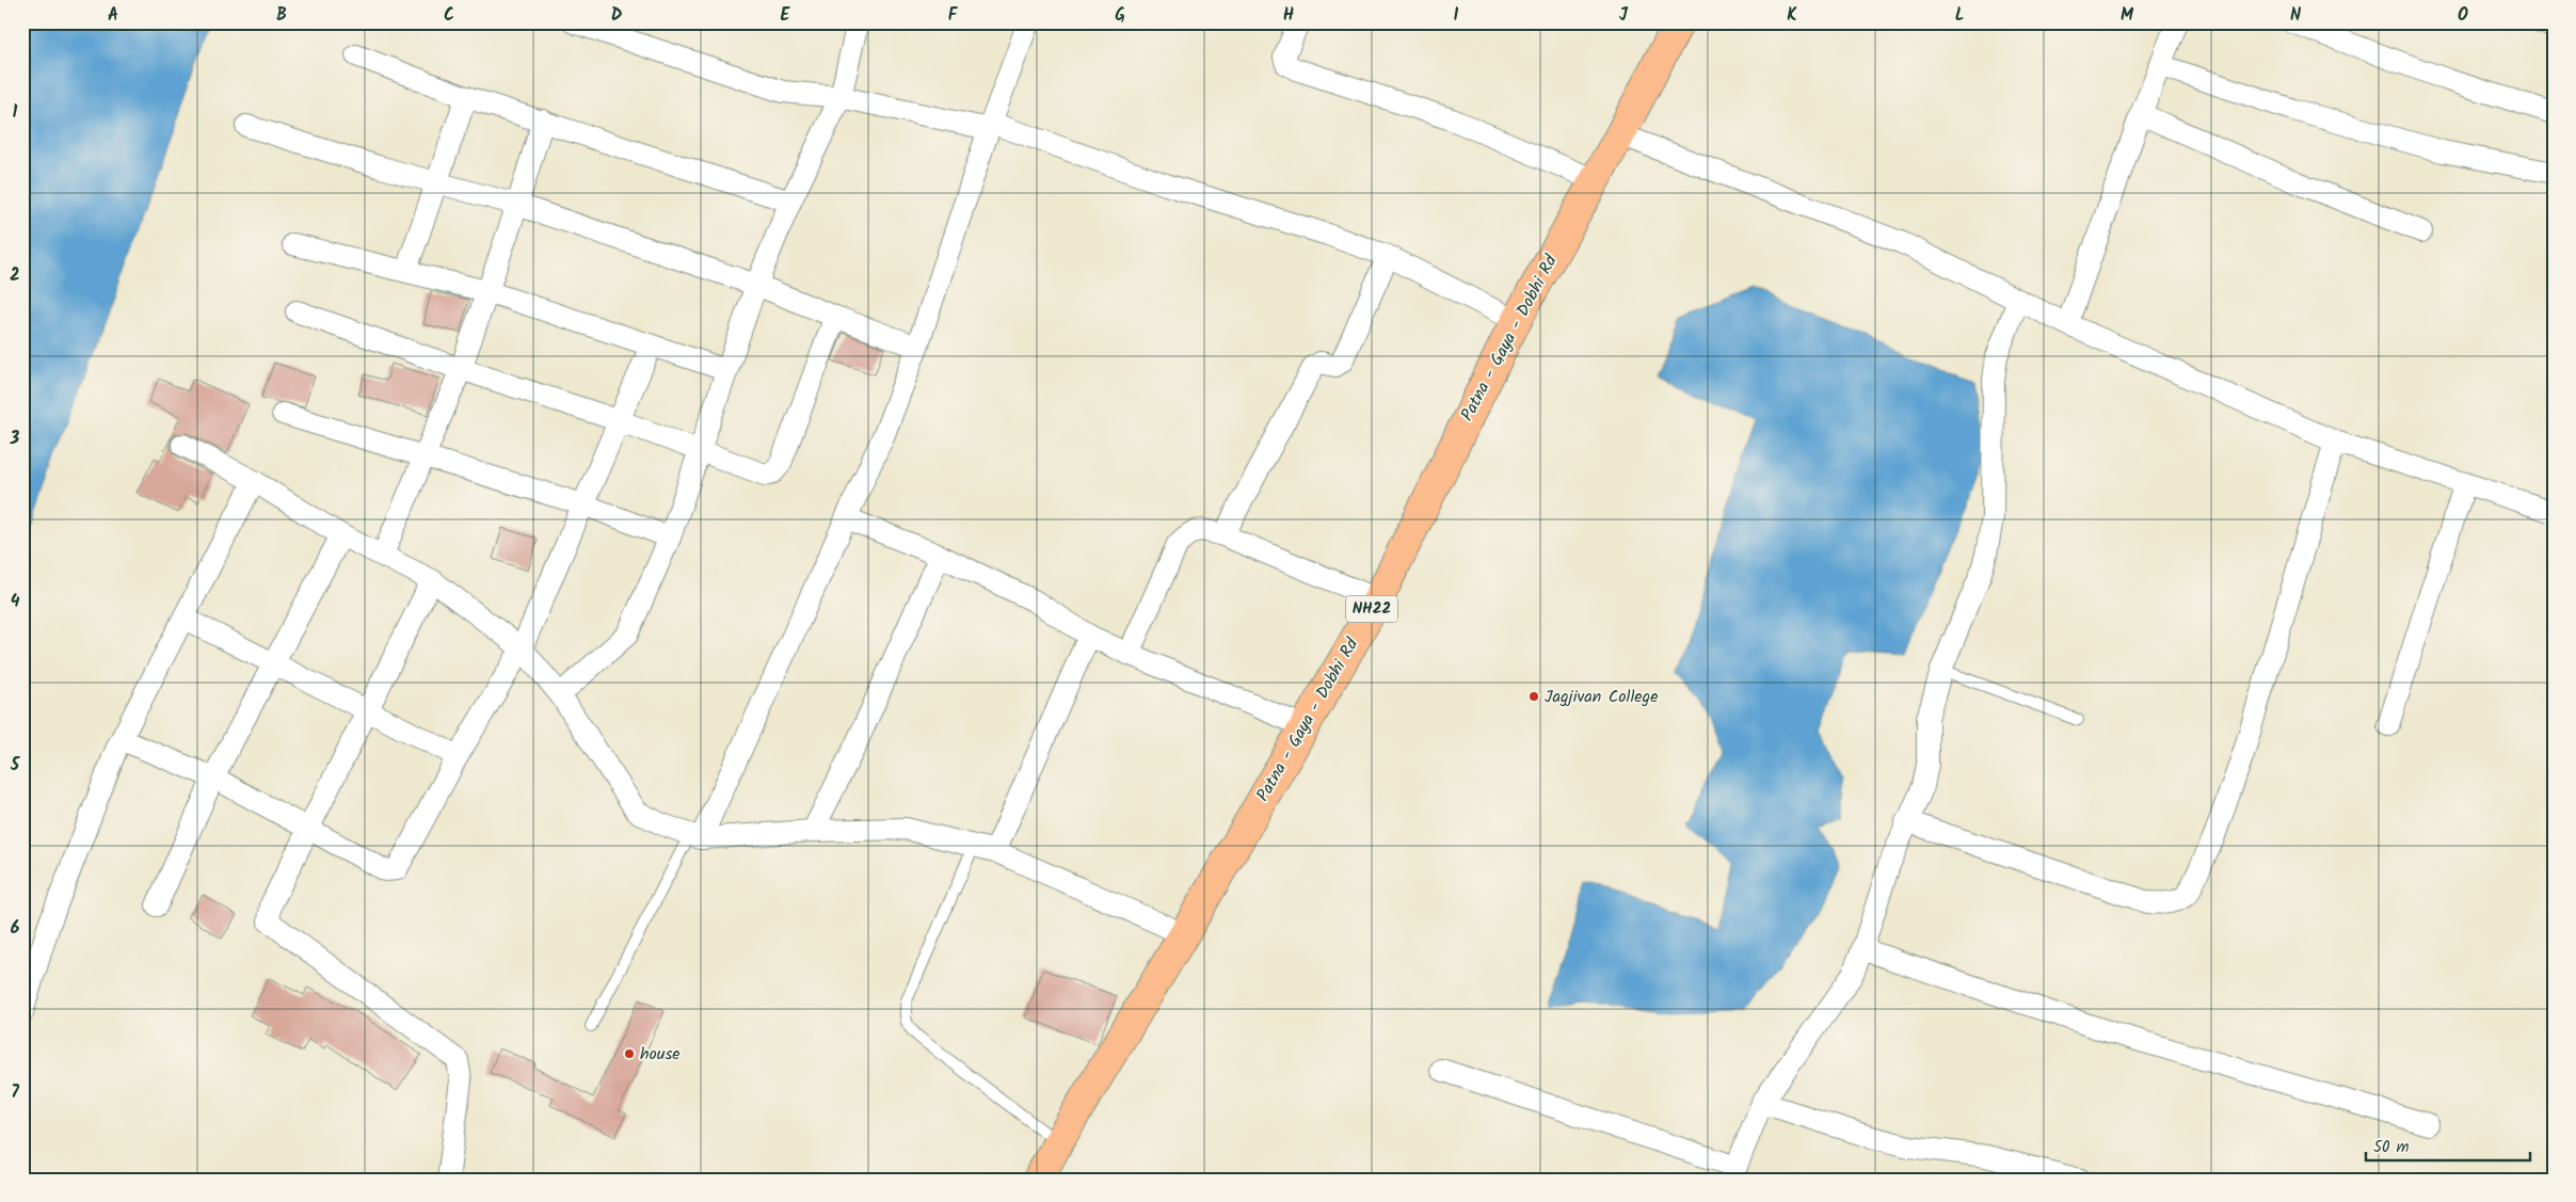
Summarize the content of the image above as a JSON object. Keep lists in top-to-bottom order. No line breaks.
{"streets":{"main road":["Patna - Gaya - Dobhi Rd","NH22"]},"places":["Jagjivan College","house"],"scale_bar":"50 m","grid":{"columns":["A","B","C","D","E","F","G","H","I","J","K","L","M","N","O"],"rows":["1","2","3","4","5","6","7"]}}
